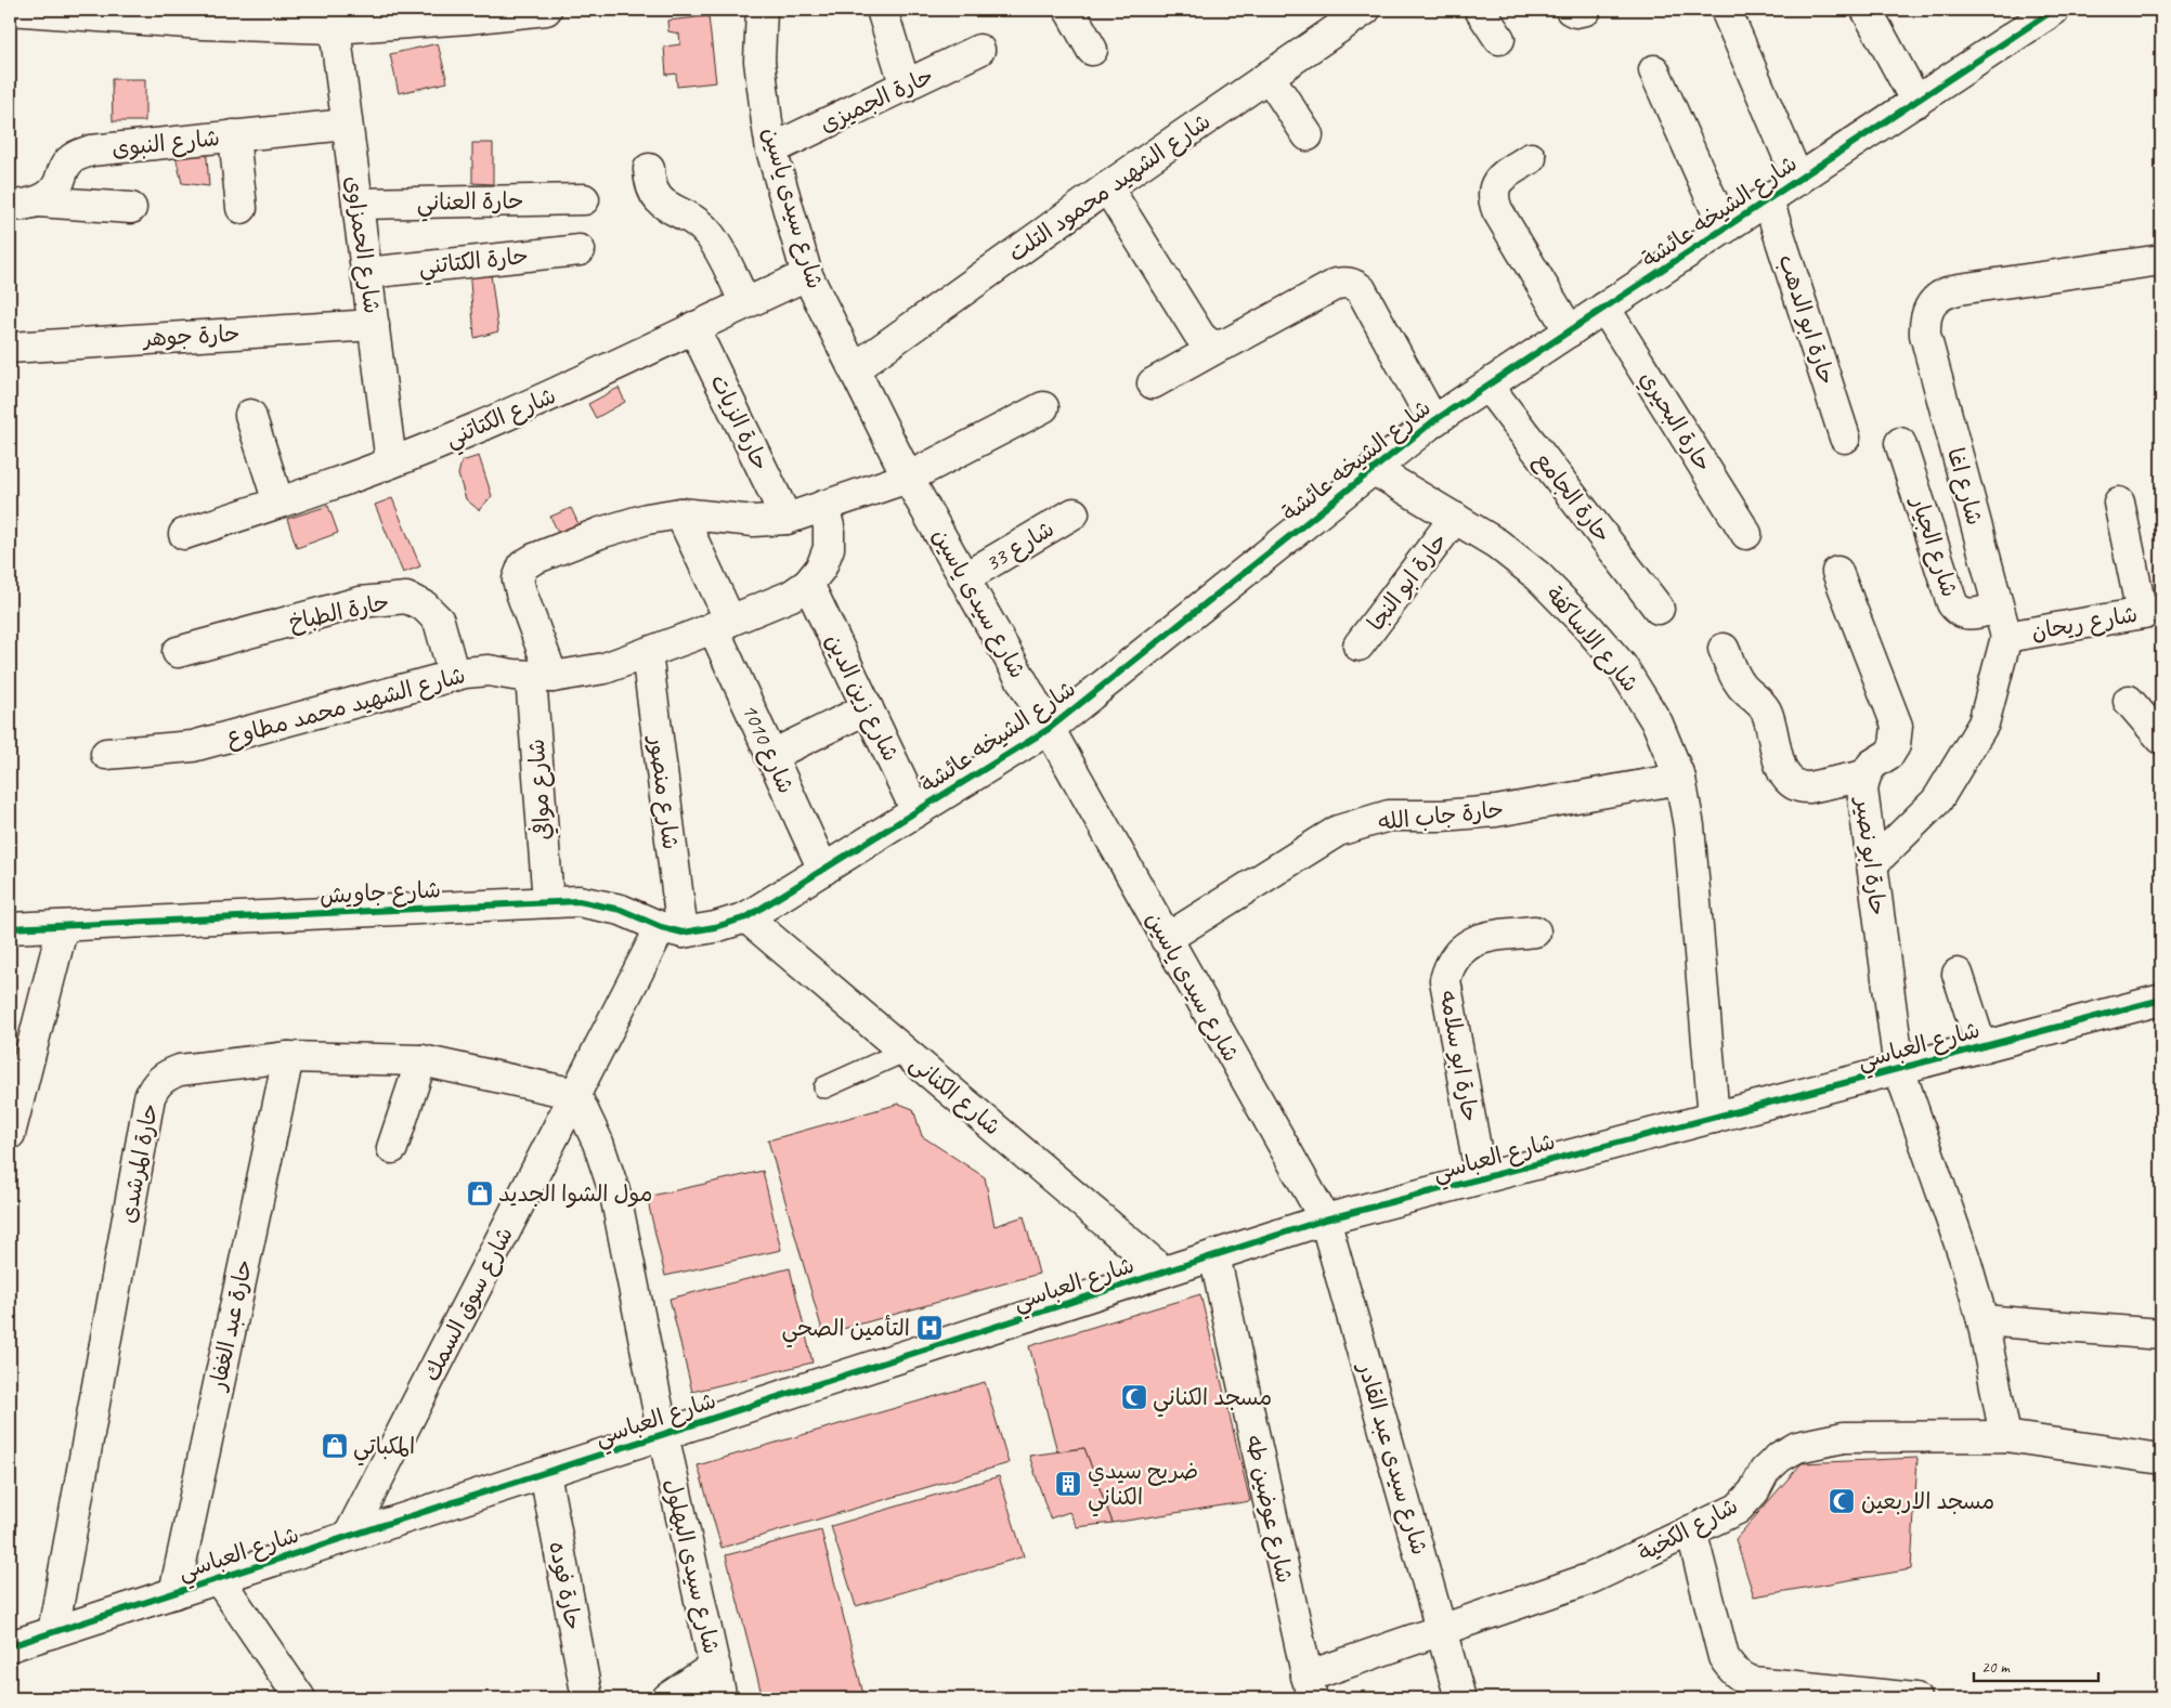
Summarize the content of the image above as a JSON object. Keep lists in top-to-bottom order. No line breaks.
{"streets":{"street":["حارة الجميزى","شارع النبوى","شارع الشهيد محمود التلت","حارة العناني","شارع سيدى ياسين","شارع الشيخه عائشة","شارع الحمزاوى","حارة الكتاتني","حارة ابو الدهب","حارة جوهر","شارع الكتاتني","حارة البحيري","حارة الزيات","شارع اغا","حارة الجامع","شارع 33","شارع الجيار","حارة ابو النجا","حارة الطباخ","شارع ريحان","شارع الاساكفة","شارع زين الدين","شارع الشهيد محمد مطاوع","شارع 1010","شارع موافي","شارع منصور","حارة جاب الله","حارة ابو نصير","شارع جاويش","شارع العباسي","حارة ابو سلامه","شارع الكنانى","حارة المرشدى","شارع سوق السمك","حارة عبد الغفار","شارع سيدى عبد القادر","شارع عوضين طه","شارع الكخية","شارع سيدى البهلول","حارة فوده"]},"crossings":[["حارة الجميزى","شارع سيدى ياسين"],["شارع النبوى","شارع الحمزاوى"],["شارع الشهيد محمود التلت","شارع سيدى ياسين"],["حارة العناني","شارع الحمزاوى"],["شارع سيدى ياسين","شارع الشيخه عائشة"],["شارع سيدى ياسين","شارع الكتاتني"],["شارع سيدى ياسين","شارع 33"],["شارع سيدى ياسين","شارع موافي"],["شارع سيدى ياسين","حارة جاب الله"],["شارع سيدى ياسين","شارع العباسي"],["شارع سيدى ياسين","شارع سيدى عبد القادر"],["شارع الشيخه عائشة","حارة ابو الدهب"],["شارع الشيخه عائشة","حارة البحيري"],["شارع الشيخه عائشة","حارة الجامع"],["شارع الشيخه عائشة","شارع الاساكفة"],["شارع الشيخه عائشة","شارع زين الدين"],["شارع الشيخه عائشة","شارع 1010"],["شارع الشيخه عائشة","شارع الكنانى"],["شارع الحمزاوى","حارة الكتاتني"],["شارع الحمزاوى","حارة جوهر"],["شارع الحمزاوى","شارع الكتاتني"],["شارع الكتاتني","حارة الزيات"],["حارة الزيات","شارع موافي"],["شارع اغا","شارع الجيار"],["شارع اغا","شارع ريحان"],["حارة ابو النجا","شارع الاساكفة"],["حارة الطباخ","شارع الشهيد محمد مطاوع"],["شارع الاساكفة","حارة جاب الله"],["شارع الاساكفة","شارع العباسي"],["شارع زين الدين","شارع الشهيد محمد مطاوع"],["شارع الشهيد محمد مطاوع","شارع 1010"],["شارع الشهيد محمد مطاوع","شارع موافي"],["شارع الشهيد محمد مطاوع","شارع منصور"],["شارع 1010","شارع موافي"],["شارع موافي","شارع جاويش"],["شارع منصور","شارع جاويش"],["شارع منصور","شارع سوق السمك"],["حارة ابو نصير","شارع العباسي"],["حارة ابو نصير","شارع الكخية"],["شارع جاويش","شارع سوق السمك"],["شارع العباسي","حارة ابو سلامه"],["شارع العباسي","شارع الكنانى"],["شارع العباسي","حارة المرشدى"],["شارع العباسي","شارع سوق السمك"],["شارع العباسي","حارة عبد الغفار"],["شارع العباسي","شارع سيدى عبد القادر"],["شارع العباسي","شارع عوضين طه"],["شارع العباسي","شارع سيدى البهلول"],["شارع العباسي","حارة فوده"],["حارة المرشدى","شارع سوق السمك"],["حارة المرشدى","حارة عبد الغفار"],["حارة المرشدى","شارع سيدى البهلول"],["شارع سوق السمك","شارع سيدى البهلول"],["شارع سيدى عبد القادر","شارع الكخية"],["شارع عوضين طه","شارع الكخية"]],"places":{"shop":["مول الشوا الجديد","المكباتي"],"hospital":["التأمين الصحي"],"mosque":["مسجد الكناني","مسجد الاربعين"],"building":["ضريح سيدي الكناني"]},"scale_bar":"20 m"}
